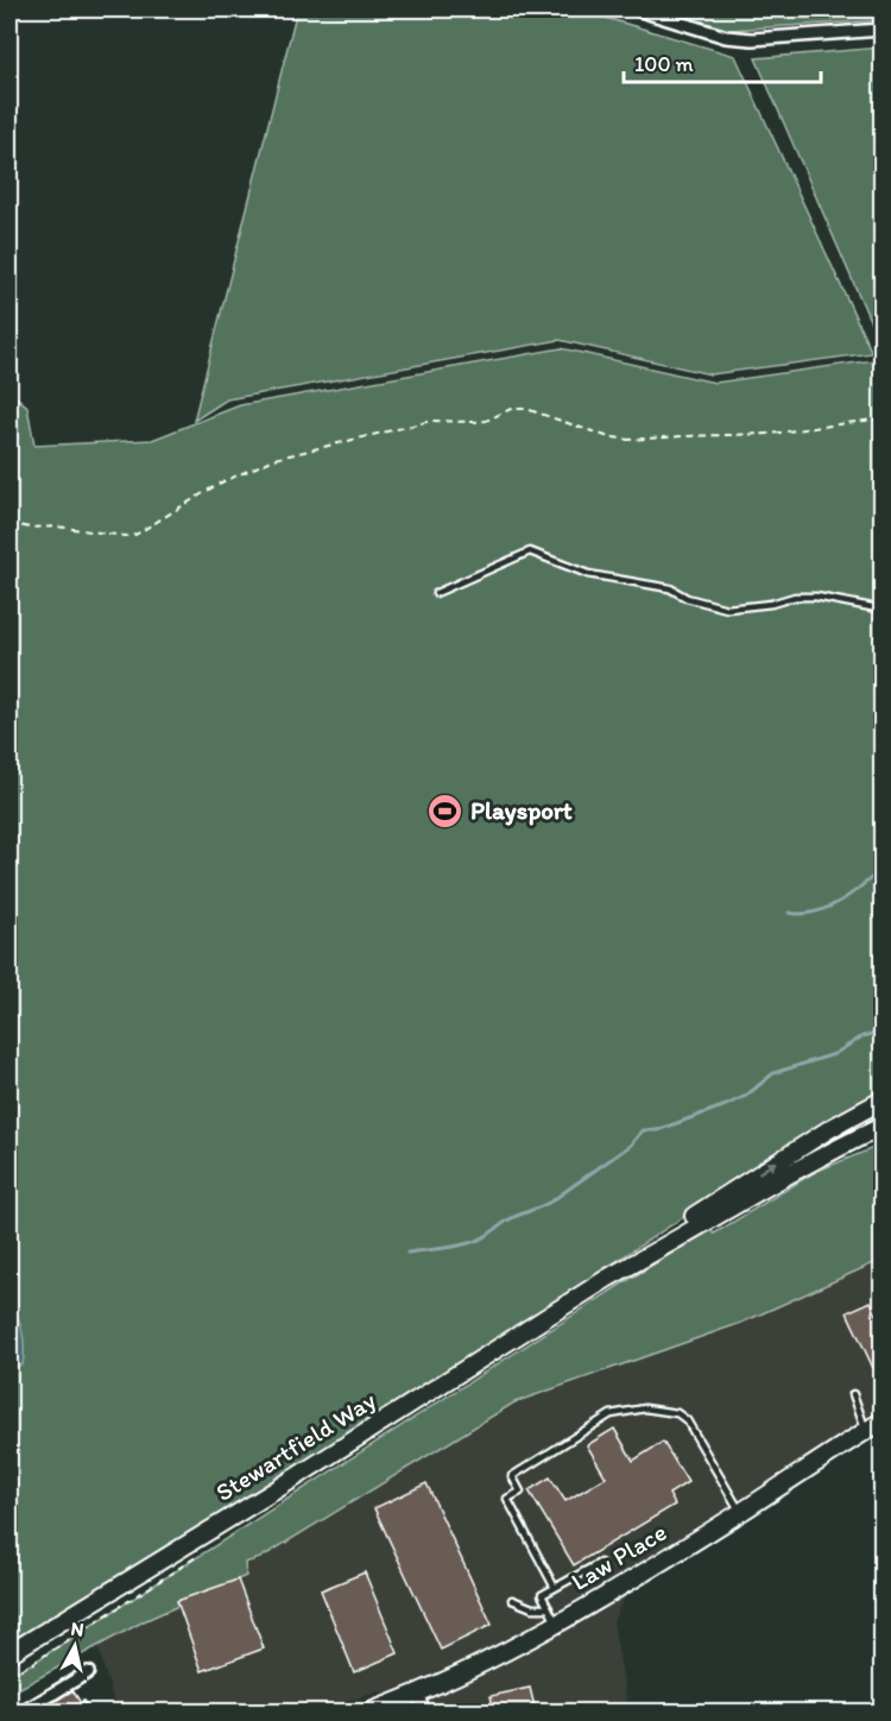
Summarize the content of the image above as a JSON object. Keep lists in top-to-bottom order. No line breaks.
{"streets":{"street":["Stewartfield Way","Law Place"]},"places":{"sports":["Playsport"]},"scale_bar":"100 m","north":"top"}
